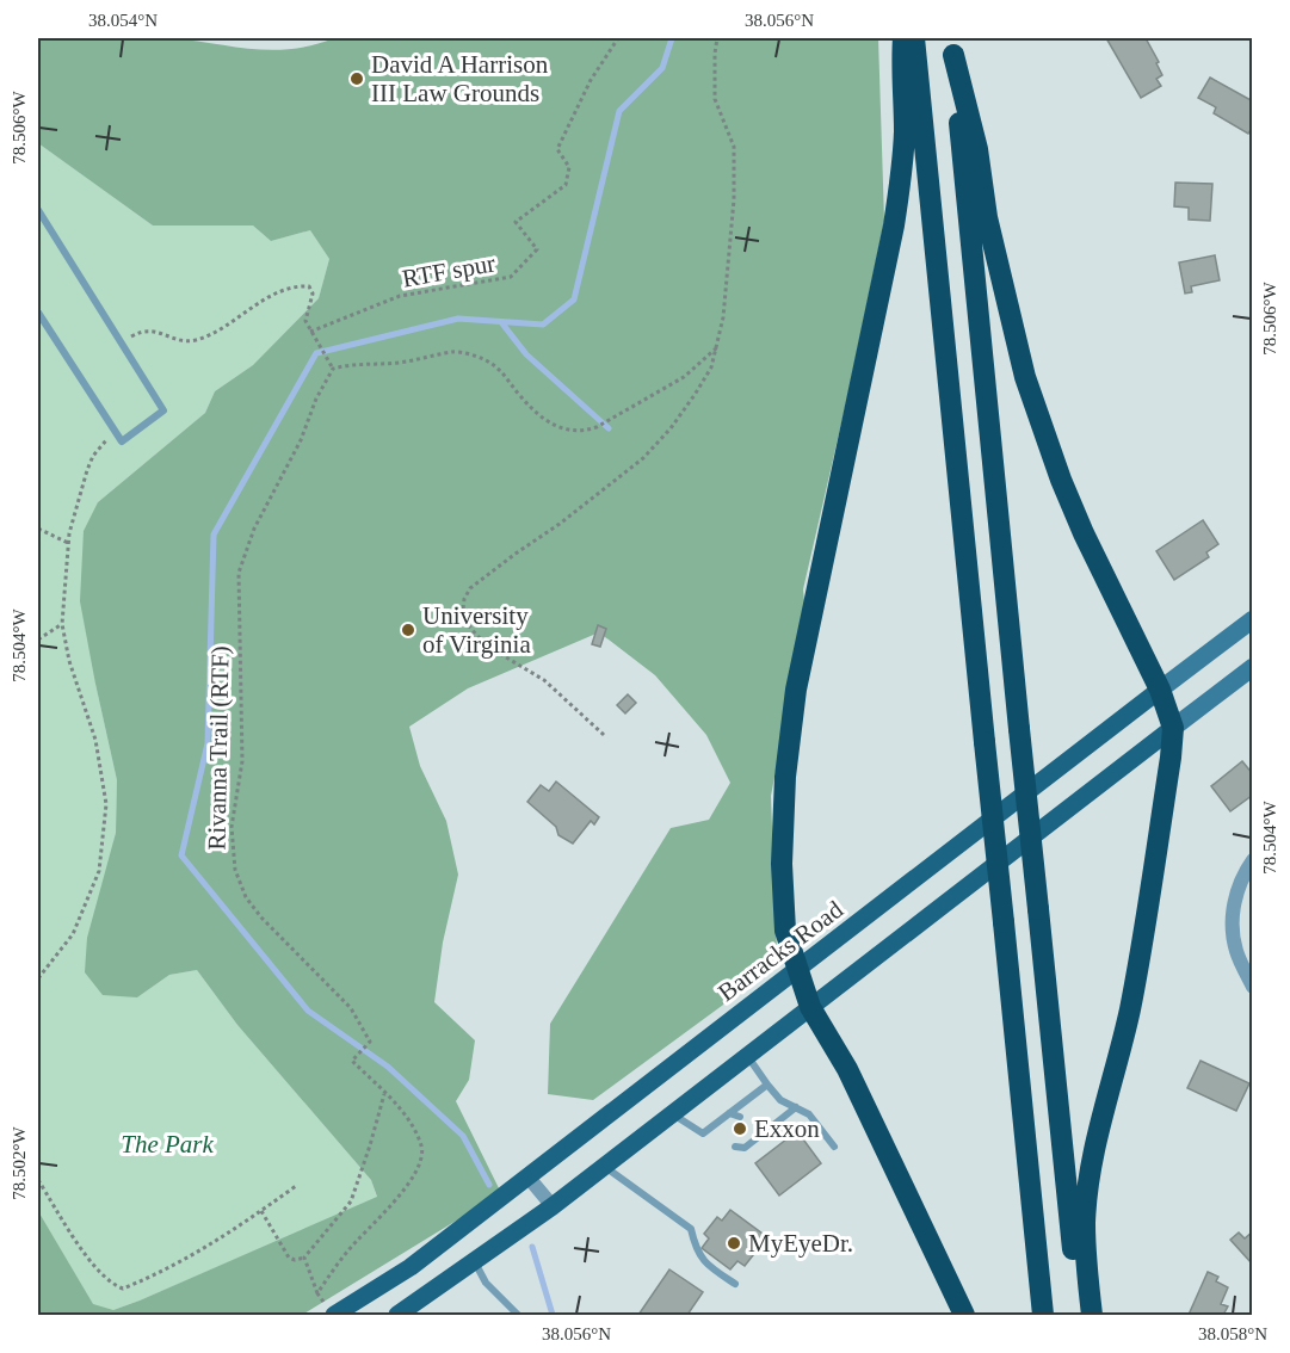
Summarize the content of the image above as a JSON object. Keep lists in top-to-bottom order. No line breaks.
{"streets":{"main road":["Barracks Road"],"path":["RTF spur","Rivanna Trail (RTF)"]},"parks":["The Park"],"places":["David A Harrison III Law Grounds","University of Virginia","Exxon","MyEyeDr."],"coordinates":["38.054°N","38.056°N","78.506°W","78.504°W","78.502°W","38.058°N"]}
